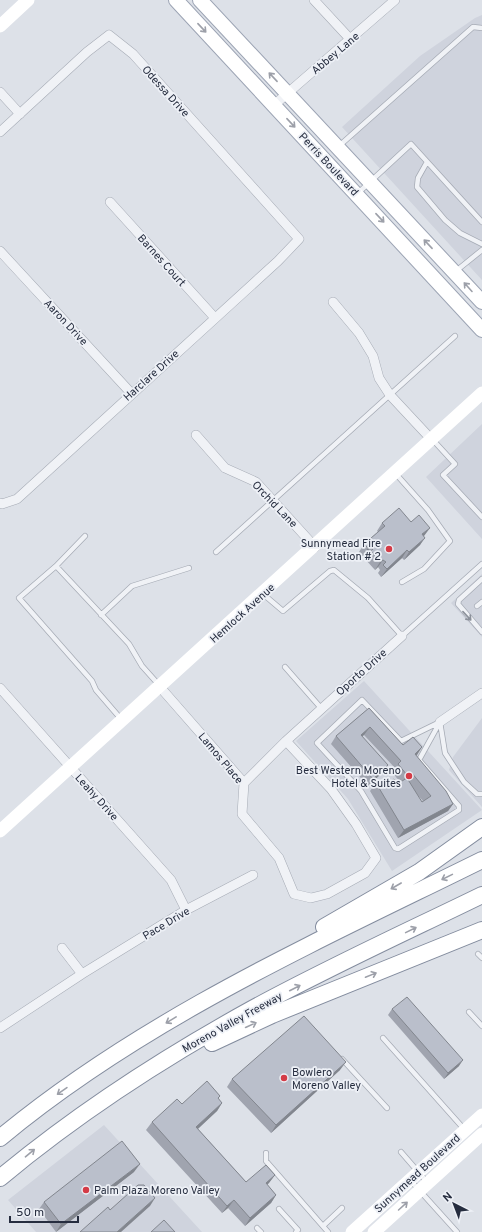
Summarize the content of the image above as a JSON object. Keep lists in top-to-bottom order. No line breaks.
{"streets":{"highway":["Moreno Valley Freeway"],"main road":["Perris Boulevard"],"street":["Abbey Lane","Odessa Drive","Barnes Court","Aaron Drive","Harclare Drive","Orchid Lane","Hemlock Avenue","Oporto Drive","Lamos Place","Leahy Drive","Pace Drive","Sunnymead Boulevard"]},"crossings":[["Abbey Lane","Perris Boulevard"],["Odessa Drive","Harclare Drive"],["Barnes Court","Harclare Drive"],["Aaron Drive","Harclare Drive"],["Orchid Lane","Hemlock Avenue"],["Hemlock Avenue","Lamos Place"],["Hemlock Avenue","Leahy Drive"],["Oporto Drive","Lamos Place"],["Leahy Drive","Pace Drive"]],"places":["Sunnymead Fire Station # 2","Best Western Moreno Hotel & Suites","Bowlero Moreno Valley","Palm Plaza Moreno Valley"],"scale_bar":"50 m","north":"top left"}
